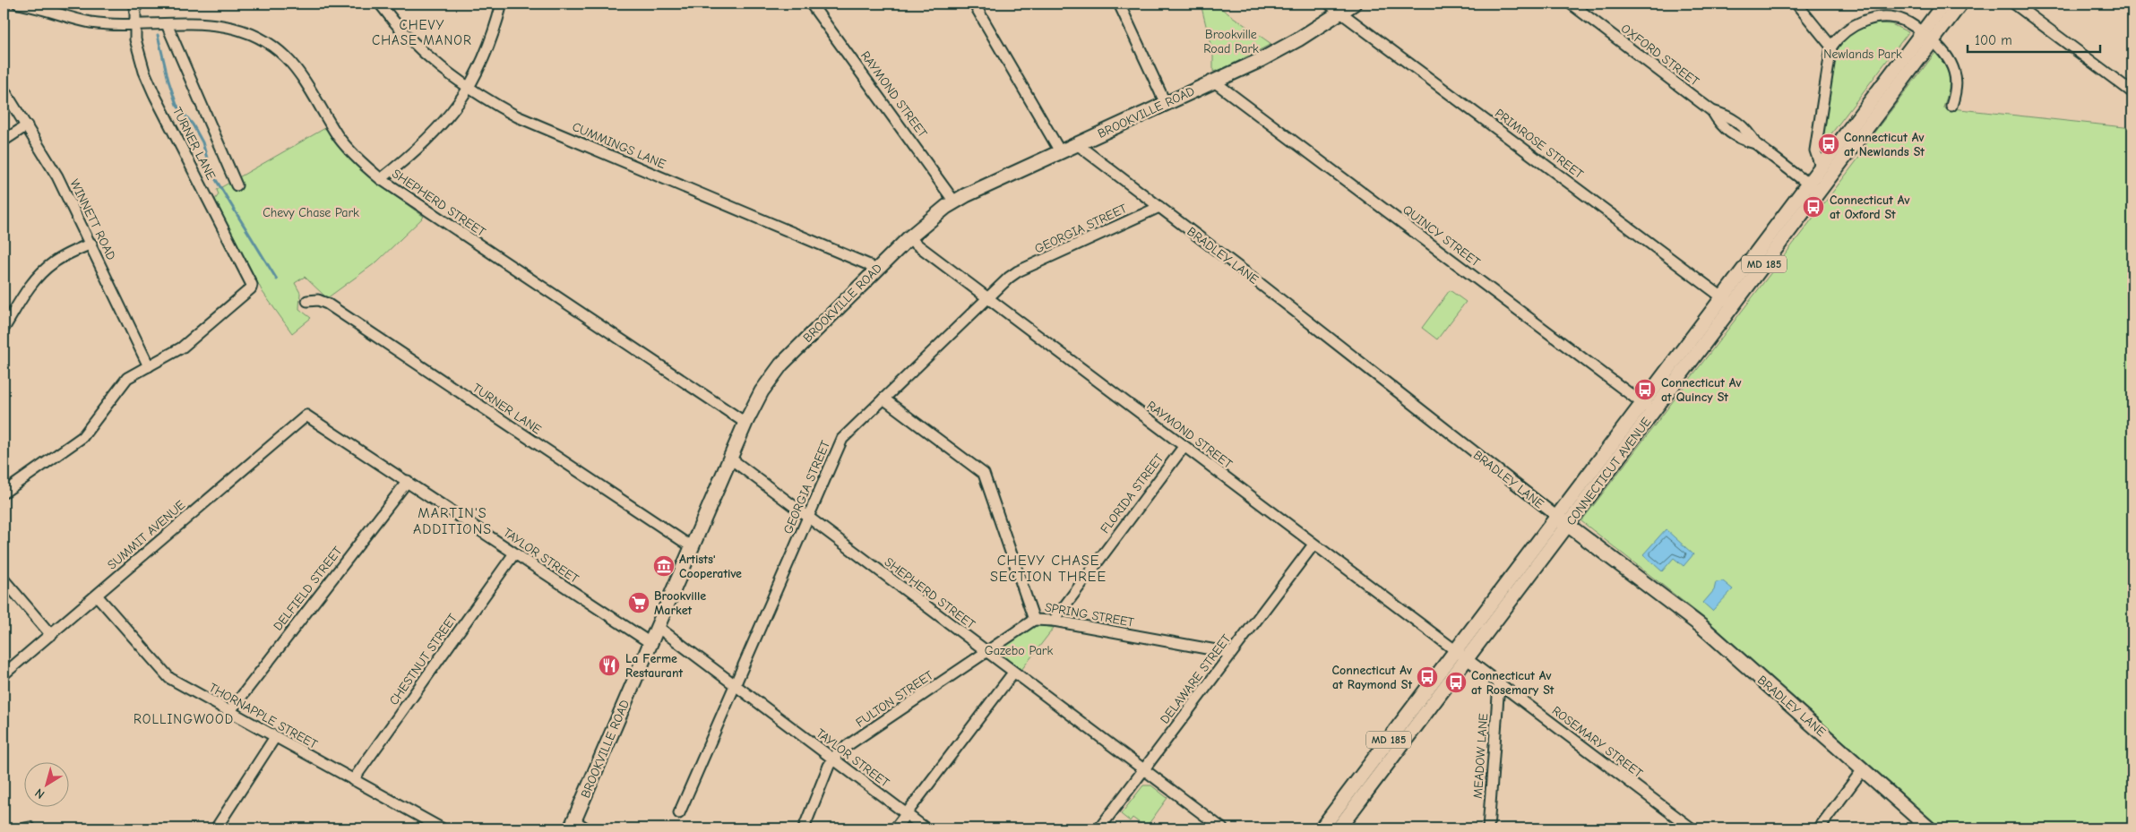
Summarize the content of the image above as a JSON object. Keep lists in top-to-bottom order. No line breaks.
{"streets":{"main road":["BROOKVILLE ROAD","BRADLEY LANE","MD 185","CONNECTICUT AVENUE"],"street":["OXFORD STREET","RAYMOND STREET","TURNER LANE","PRIMROSE STREET","CUMMINGS LANE","SHEPHERD STREET","WINNETT ROAD","GEORGIA STREET","QUINCY STREET","FLORIDA STREET","SUMMIT AVENUE","TAYLOR STREET","DELFIELD STREET","SPRING STREET","CHESTNUT STREET","DELAWARE STREET","FULTON STREET","THORNAPPLE STREET","ROSEMARY STREET","MEADOW LANE"]},"crossings":[["OXFORD STREET","CONNECTICUT AVENUE"],["RAYMOND STREET","BROOKVILLE ROAD"],["RAYMOND STREET","GEORGIA STREET"],["RAYMOND STREET","CONNECTICUT AVENUE"],["RAYMOND STREET","FLORIDA STREET"],["RAYMOND STREET","DELAWARE STREET"],["RAYMOND STREET","ROSEMARY STREET"],["BROOKVILLE ROAD","TURNER LANE"],["BROOKVILLE ROAD","PRIMROSE STREET"],["BROOKVILLE ROAD","CUMMINGS LANE"],["BROOKVILLE ROAD","SHEPHERD STREET"],["BROOKVILLE ROAD","QUINCY STREET"],["BROOKVILLE ROAD","BRADLEY LANE"],["BROOKVILLE ROAD","TAYLOR STREET"],["TURNER LANE","SHEPHERD STREET"],["TURNER LANE","WINNETT ROAD"],["PRIMROSE STREET","CONNECTICUT AVENUE"],["SHEPHERD STREET","GEORGIA STREET"],["SHEPHERD STREET","DELAWARE STREET"],["SHEPHERD STREET","FULTON STREET"],["GEORGIA STREET","BRADLEY LANE"],["GEORGIA STREET","TAYLOR STREET"],["GEORGIA STREET","SPRING STREET"],["QUINCY STREET","CONNECTICUT AVENUE"],["BRADLEY LANE","CONNECTICUT AVENUE"],["CONNECTICUT AVENUE","ROSEMARY STREET"],["FLORIDA STREET","SPRING STREET"],["SUMMIT AVENUE","TAYLOR STREET"],["SUMMIT AVENUE","THORNAPPLE STREET"],["TAYLOR STREET","DELFIELD STREET"],["TAYLOR STREET","CHESTNUT STREET"],["TAYLOR STREET","FULTON STREET"],["DELFIELD STREET","THORNAPPLE STREET"],["SPRING STREET","DELAWARE STREET"],["SPRING STREET","FULTON STREET"],["CHESTNUT STREET","THORNAPPLE STREET"],["ROSEMARY STREET","MEADOW LANE"]],"districts":["CHEVY CHASE MANOR","MARTIN'S ADDITIONS","CHEVY CHASE SECTION THREE","ROLLINGWOOD"],"parks":["Brookville Road Park","Newlands Park","Chevy Chase Park","Gazebo Park"],"places":{"bus stop":["Connecticut Av at Newlands St","Connecticut Av at Oxford St","Connecticut Av at Quincy St","Connecticut Av at Raymond St","Connecticut Av at Rosemary St"],"museum":["Artists' Cooperative"],"supermarket":["Brookville Market"],"restaurant":["La Ferme Restaurant"]},"scale_bar":"100 m","north":"bottom left"}
